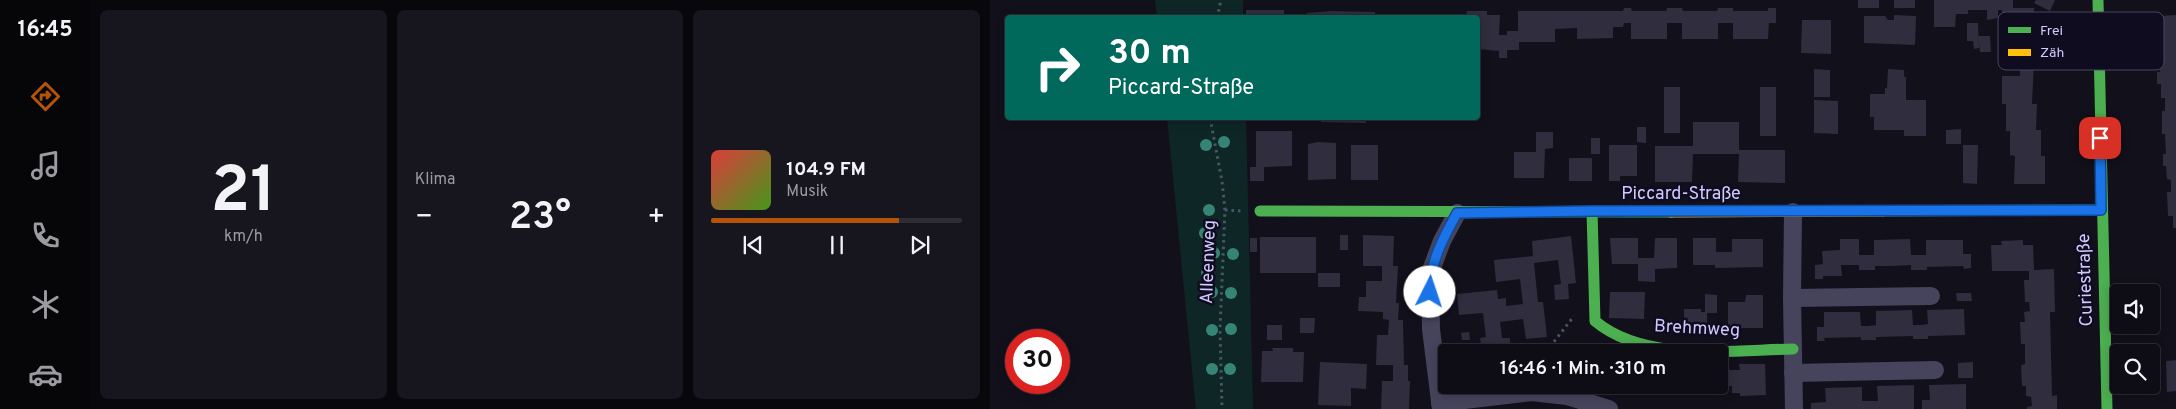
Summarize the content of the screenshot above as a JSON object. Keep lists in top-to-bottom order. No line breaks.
{"streets":{"street":["Piccard-Straße","Curiestraße","Brehmweg"],"path":["Alleenweg"]},"crossings":[["Piccard-Straße","Curiestraße"],["Piccard-Straße","Brehmweg"]],"legend":["Frei","Zäh"],"page":{"tabs":"16:45","tile":[["21","km/h"],"Klima"],"turn":["30 m","Piccard-Straße"],"song":["104.9 FM","Musik"],"heat":["−","23°","+"],"limit":"30","trip":"16:46 · 1 Min. · 310 m"}}
